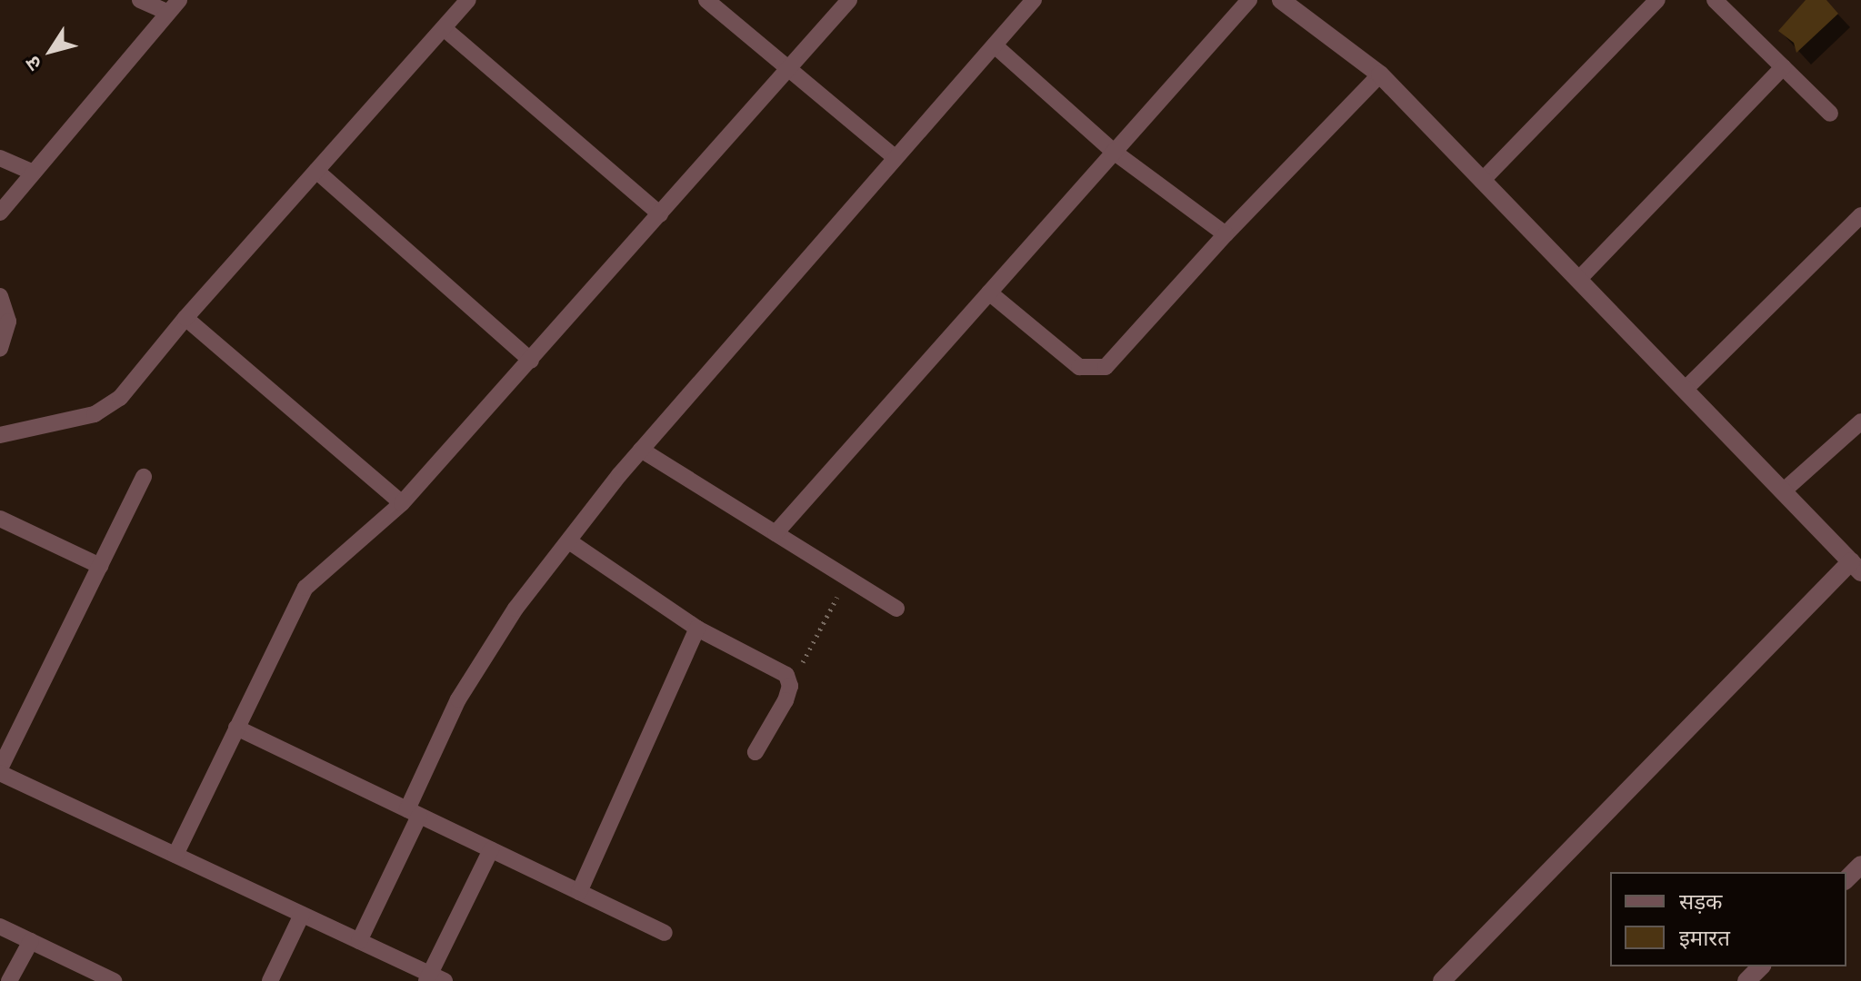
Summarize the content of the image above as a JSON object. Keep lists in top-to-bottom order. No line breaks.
{"legend":["सड़क","इमारत"],"north":"bottom left"}
